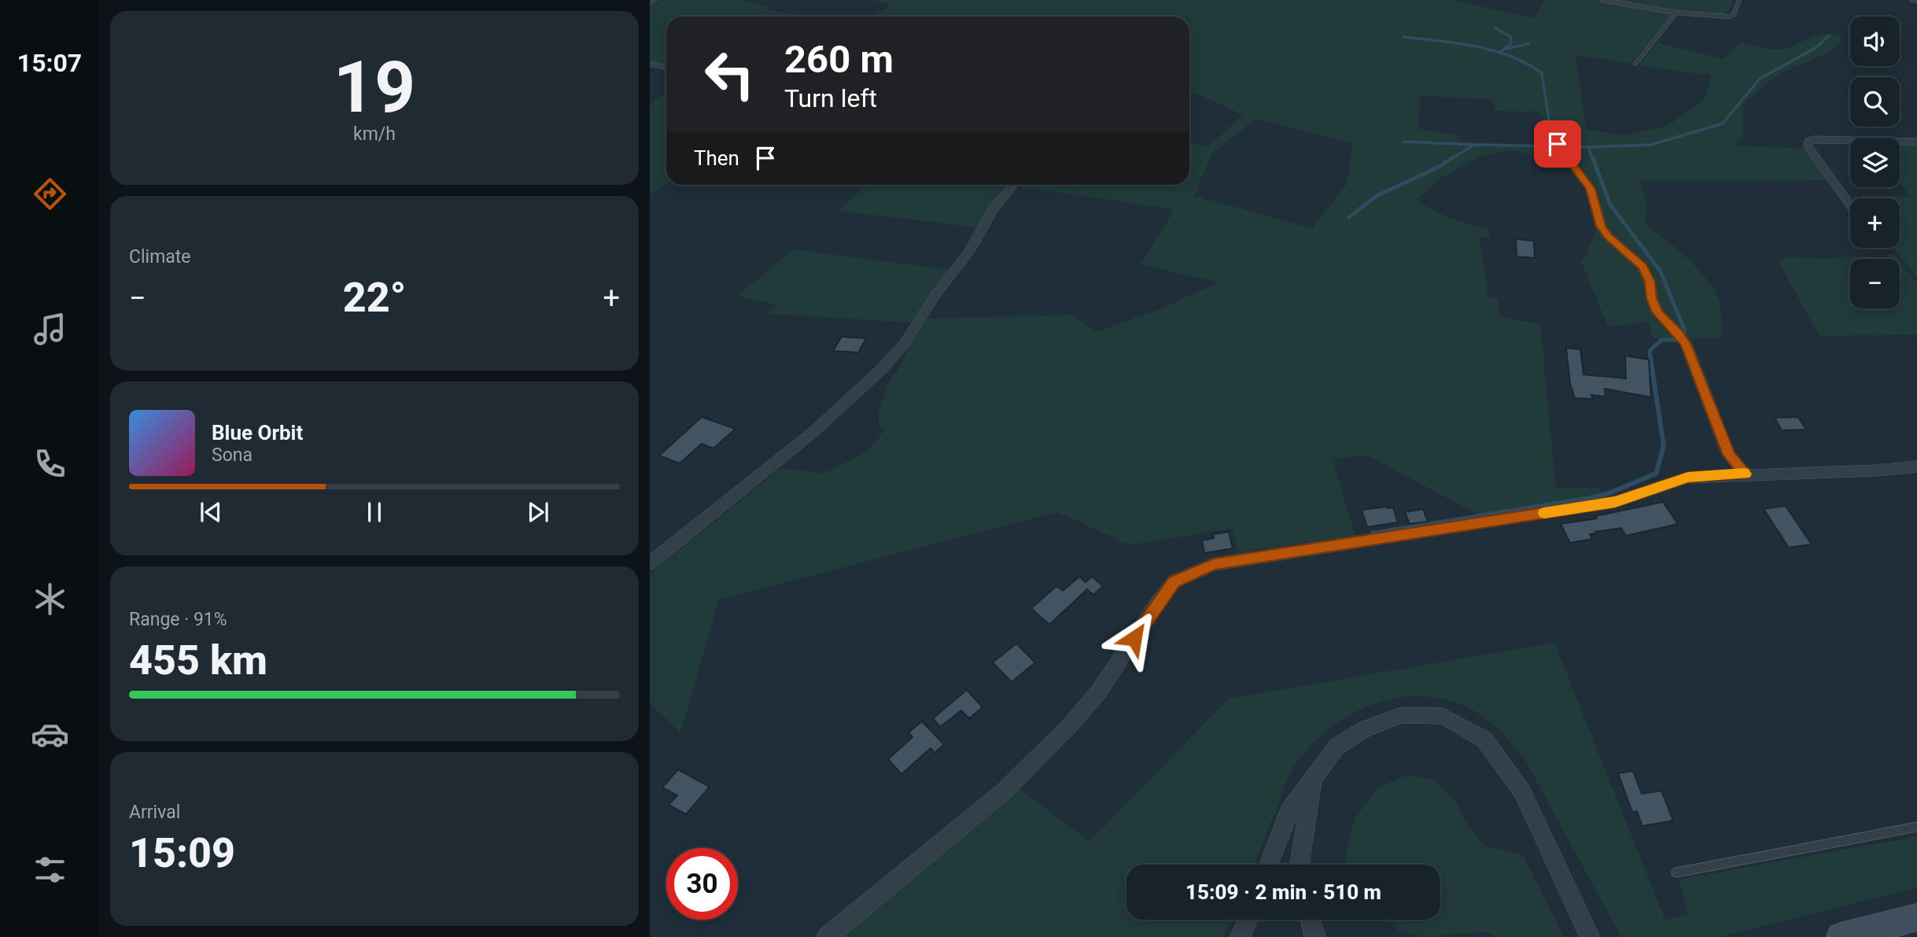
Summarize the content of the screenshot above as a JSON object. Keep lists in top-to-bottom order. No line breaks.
{"page":{"tabs":"15:07","tile":[["19","km/h"],"Climate",["Range · 91%","455 km"],["Arrival","15:09"]],"map_buttons":["+","−"],"turn":["260 m","Turn left"],"then":"Then","heat":["−","22°","+"],"song":["Blue Orbit","Sona"],"limit":"30","trip":"15:09 · 2 min · 510 m"}}
